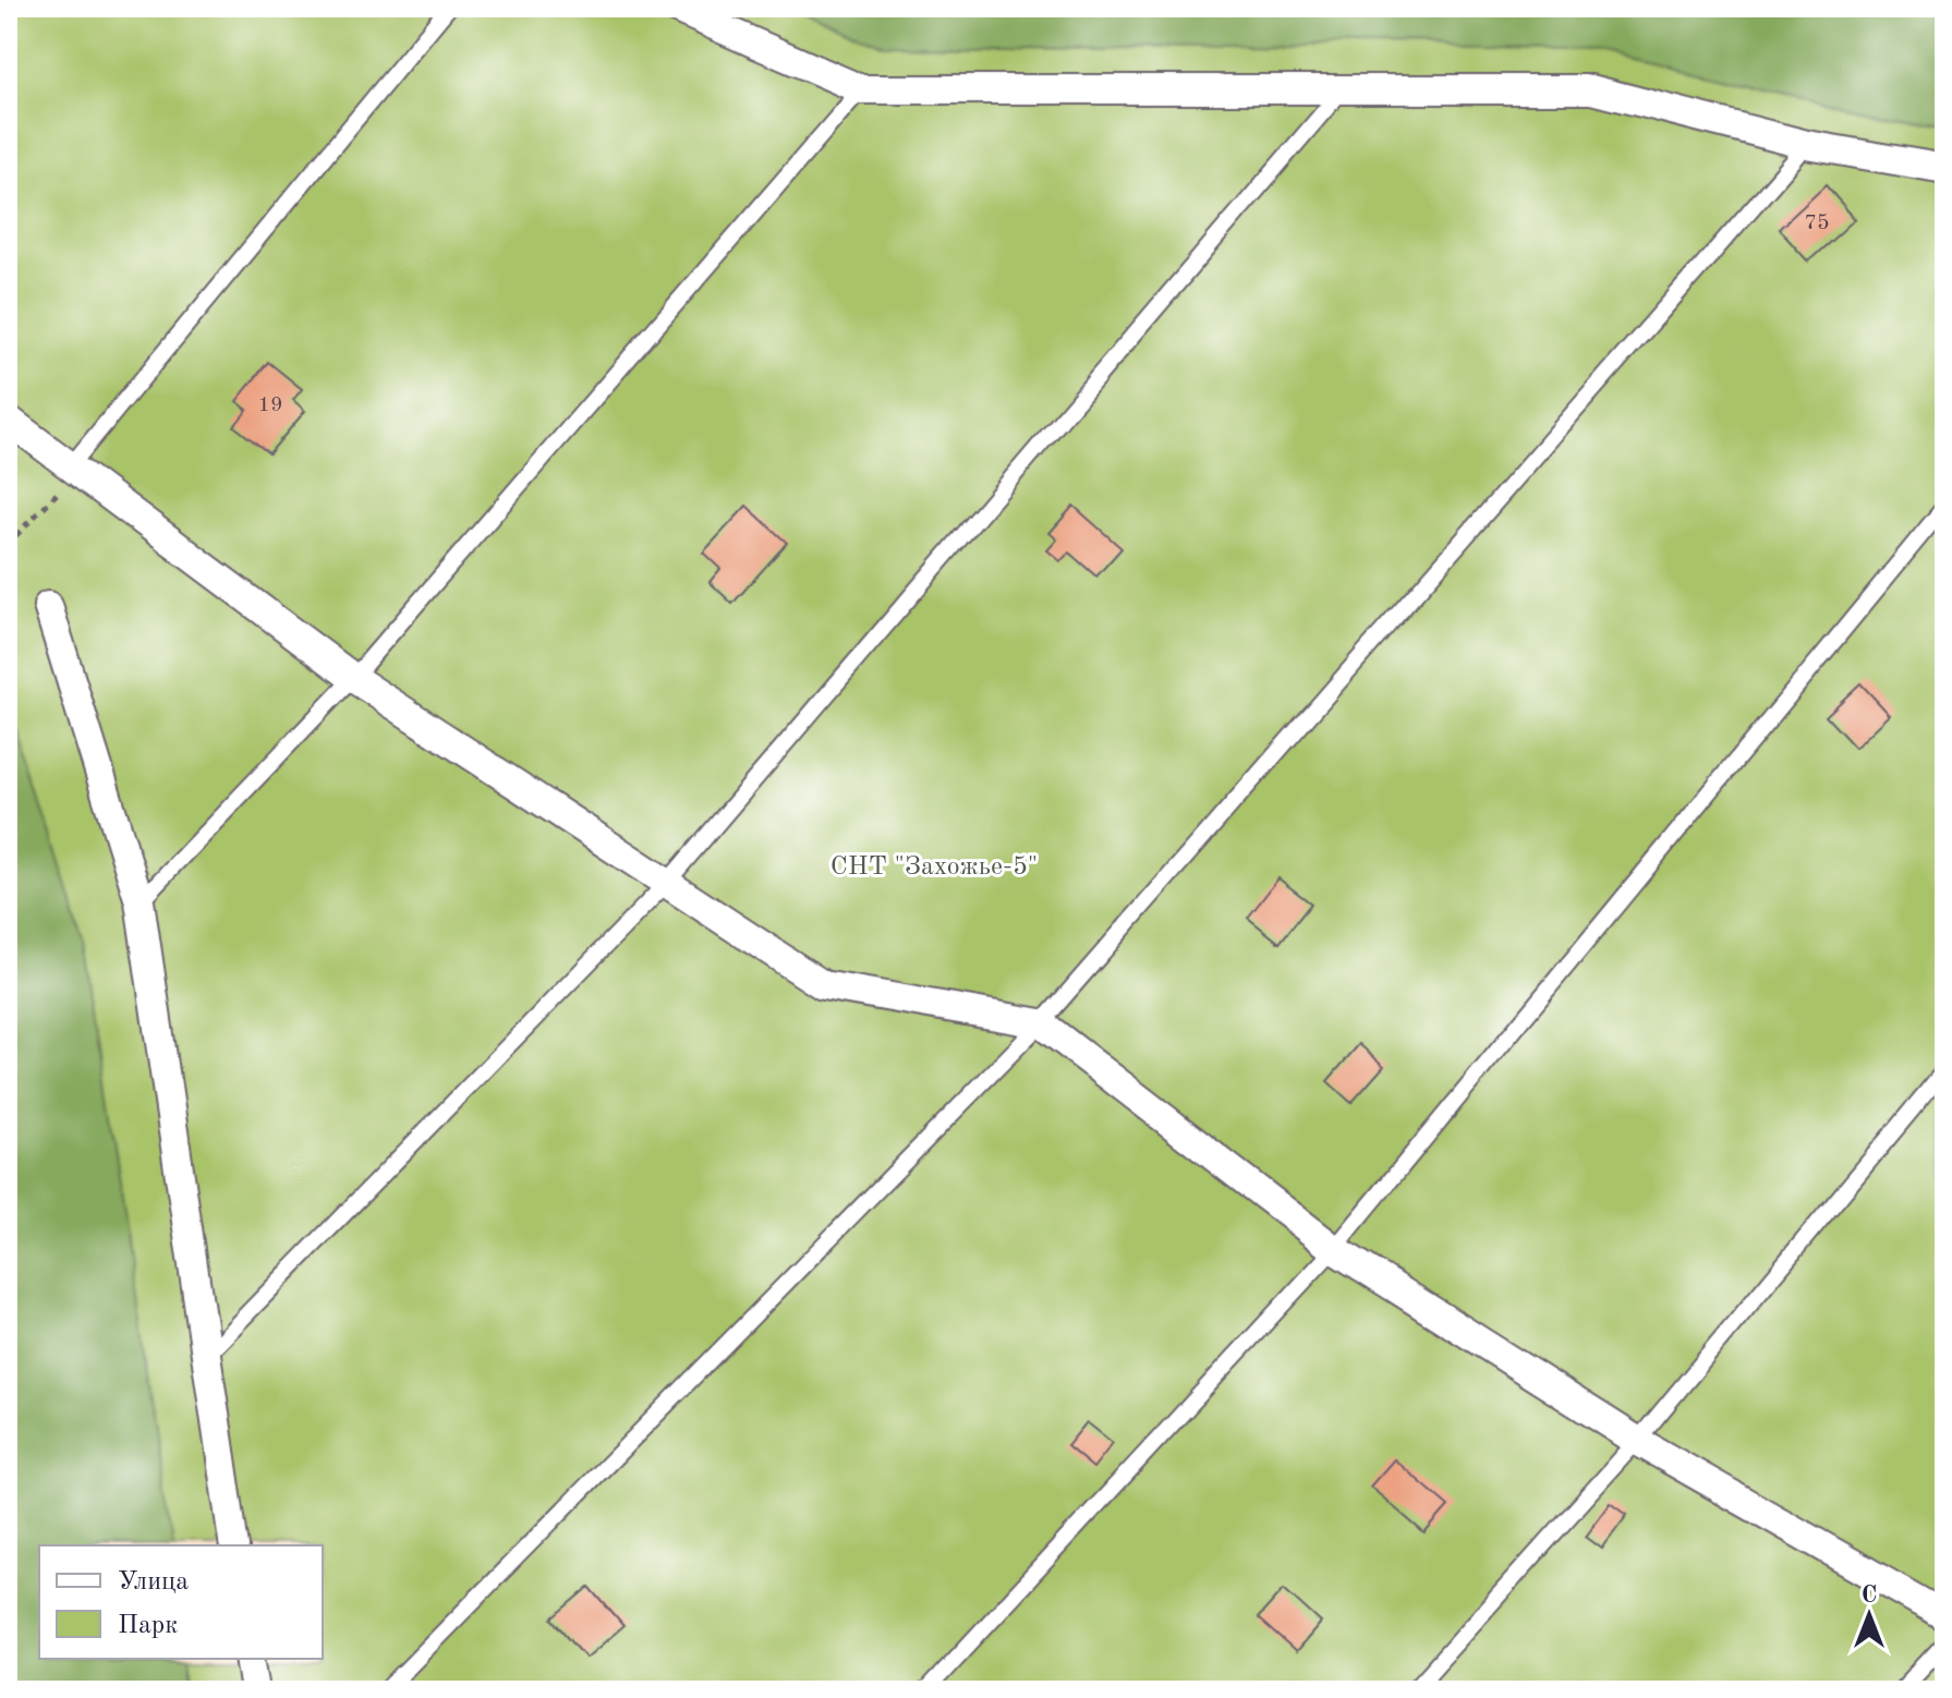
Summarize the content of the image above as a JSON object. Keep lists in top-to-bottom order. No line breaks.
{"parks":["СНТ \"Захожье-5\""],"house_numbers":["75","19"],"legend":["Улица","Парк"],"north":"top"}
